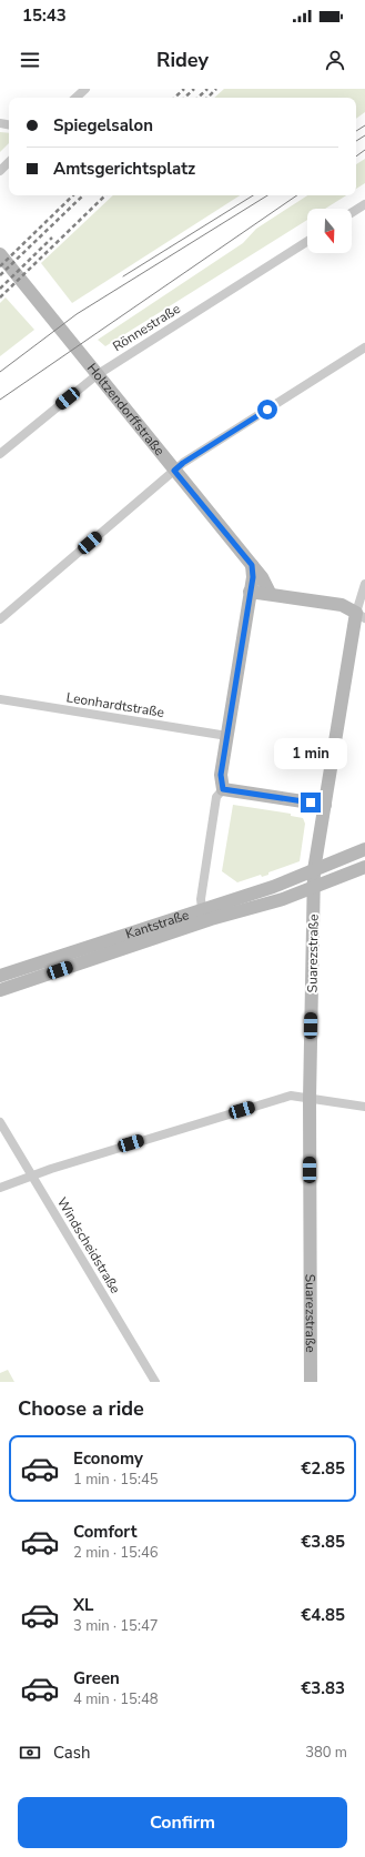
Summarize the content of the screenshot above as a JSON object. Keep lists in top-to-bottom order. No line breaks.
{"streets":{"street":["Rönnestraße","Holtzendorffstraße","Leonhardtstraße","Kantstraße","Suarezstraße","Windscheidstraße"]},"crossings":[["Rönnestraße","Holtzendorffstraße"],["Kantstraße","Suarezstraße"]],"north":"bottom","page":{"status":"15:43","header":"Ridey","banner":["Spiegelsalon","Amtsgerichtsplatz"],"bubble":"1 min","heading":"Choose a ride","list":[{"name":"Economy","note":"1 min · 15:45","value":"€2.85"},{"name":"Comfort","note":"2 min · 15:46","value":"€3.85"},{"name":"XL","note":"3 min · 15:47","value":"€4.85"},{"name":"Green","note":"4 min · 15:48","value":"€3.83"}],"pay":["Cash","380 m"],"buttons":"Confirm"}}
